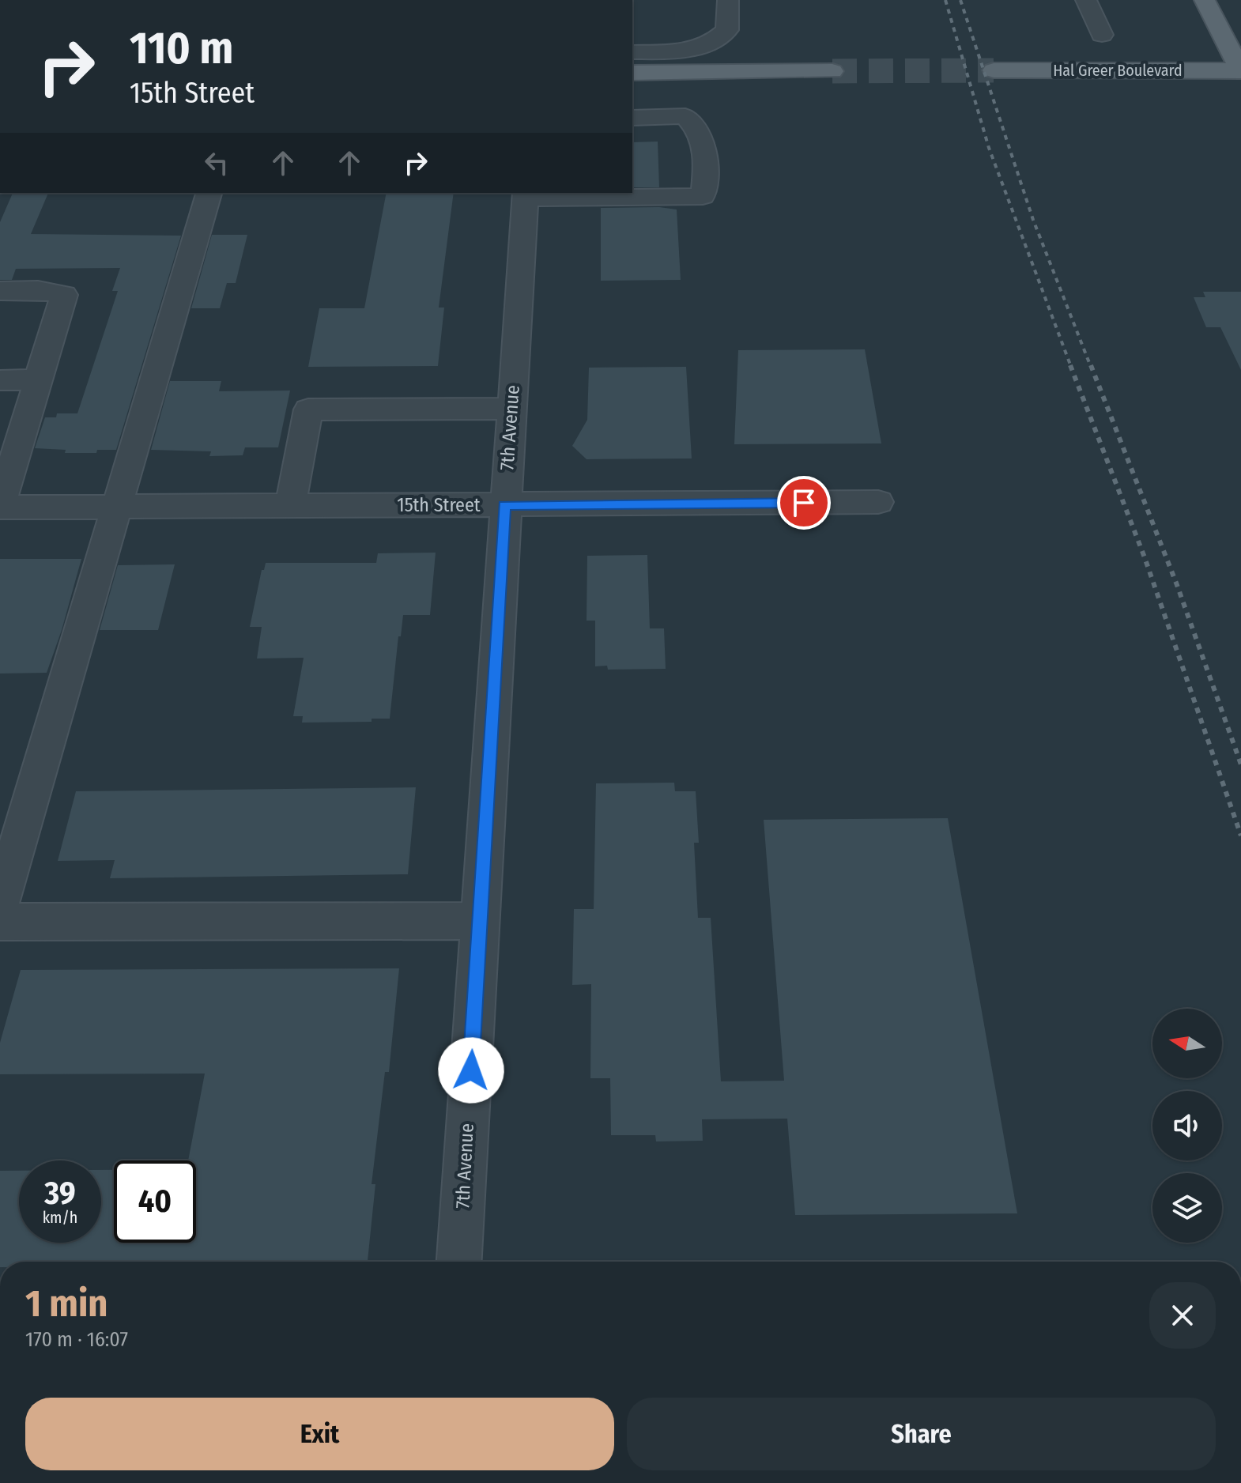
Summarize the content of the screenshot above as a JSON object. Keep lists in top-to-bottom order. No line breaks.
{"streets":{"main road":["Hal Greer Boulevard"],"street":["7th Avenue","15th Street"]},"crossings":[["7th Avenue","15th Street"]],"north":"left","page":{"turn":["110 m","15th Street"],"speed":"39 km/h","limit":"40","heading":["1 min","170 m · 16:07"],"buttons":["Exit","Share"]}}
